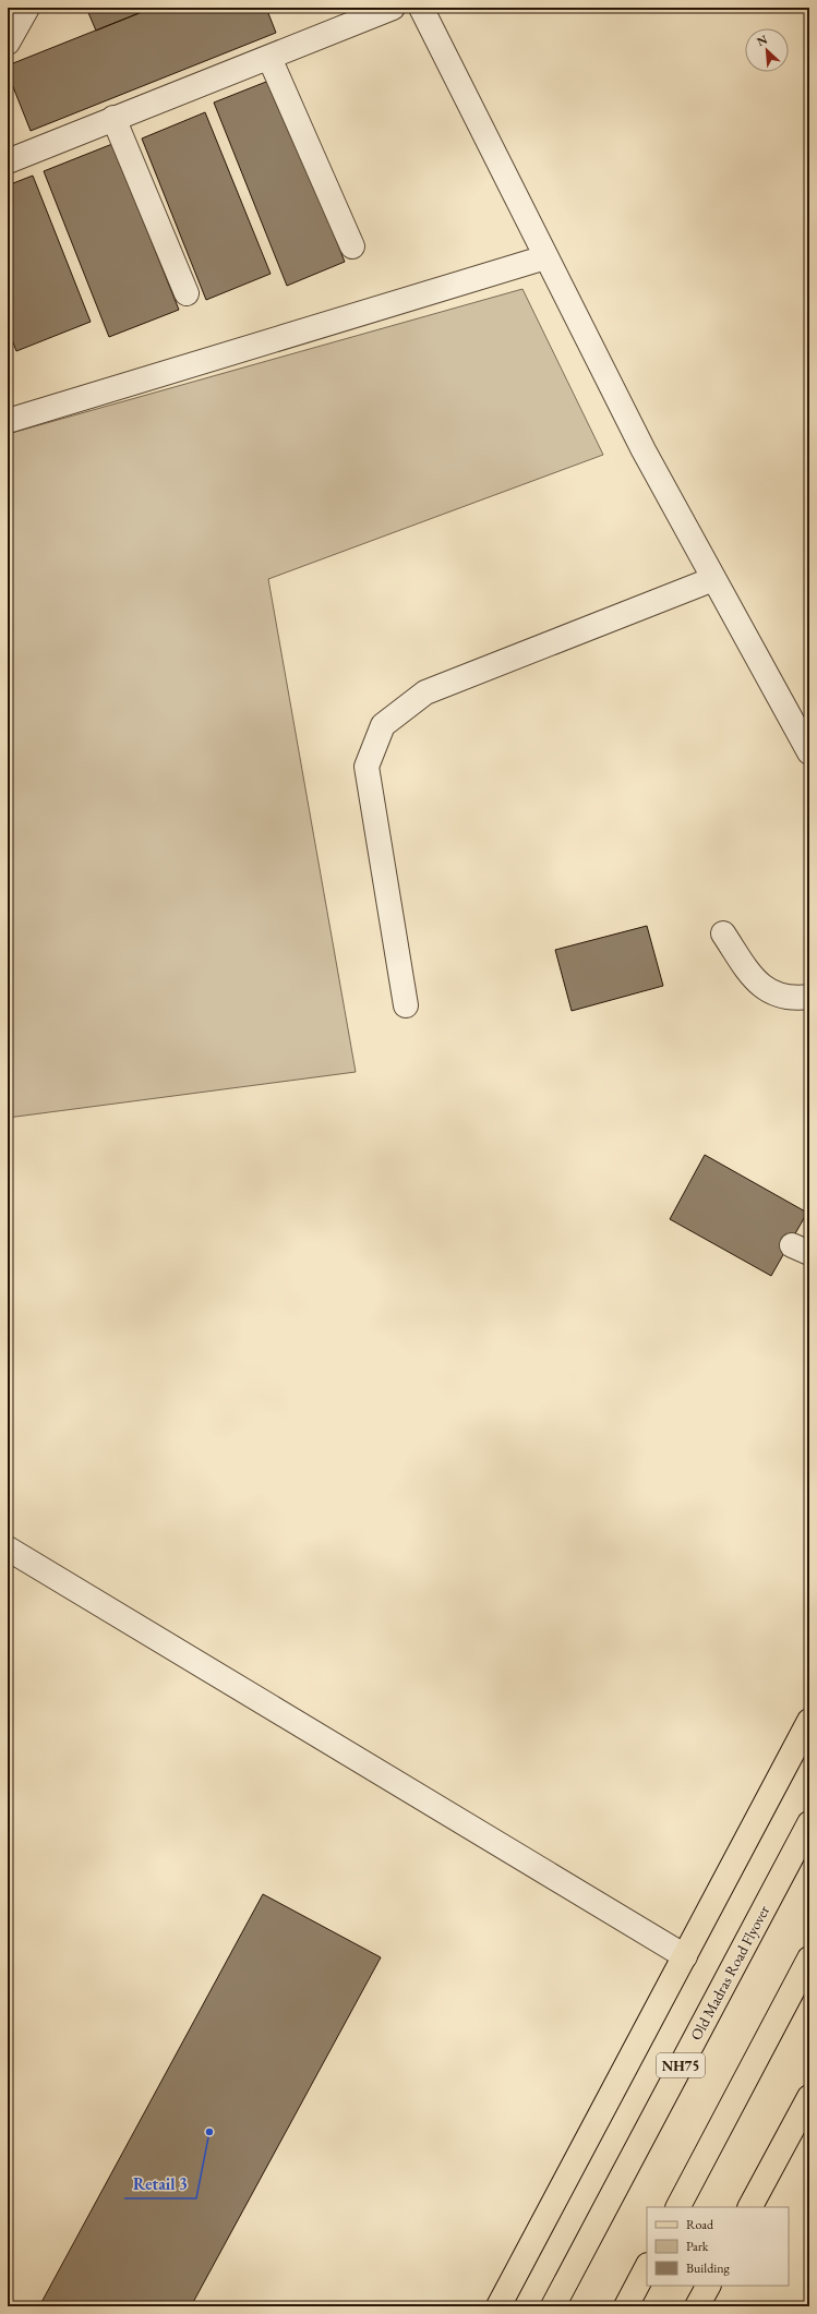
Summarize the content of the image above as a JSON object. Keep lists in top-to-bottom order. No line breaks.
{"streets":{"main road":["Old Madras Road Flyover","NH75"]},"places":["Retail 3"],"legend":["Road","Park","Building"],"north":"top left"}
